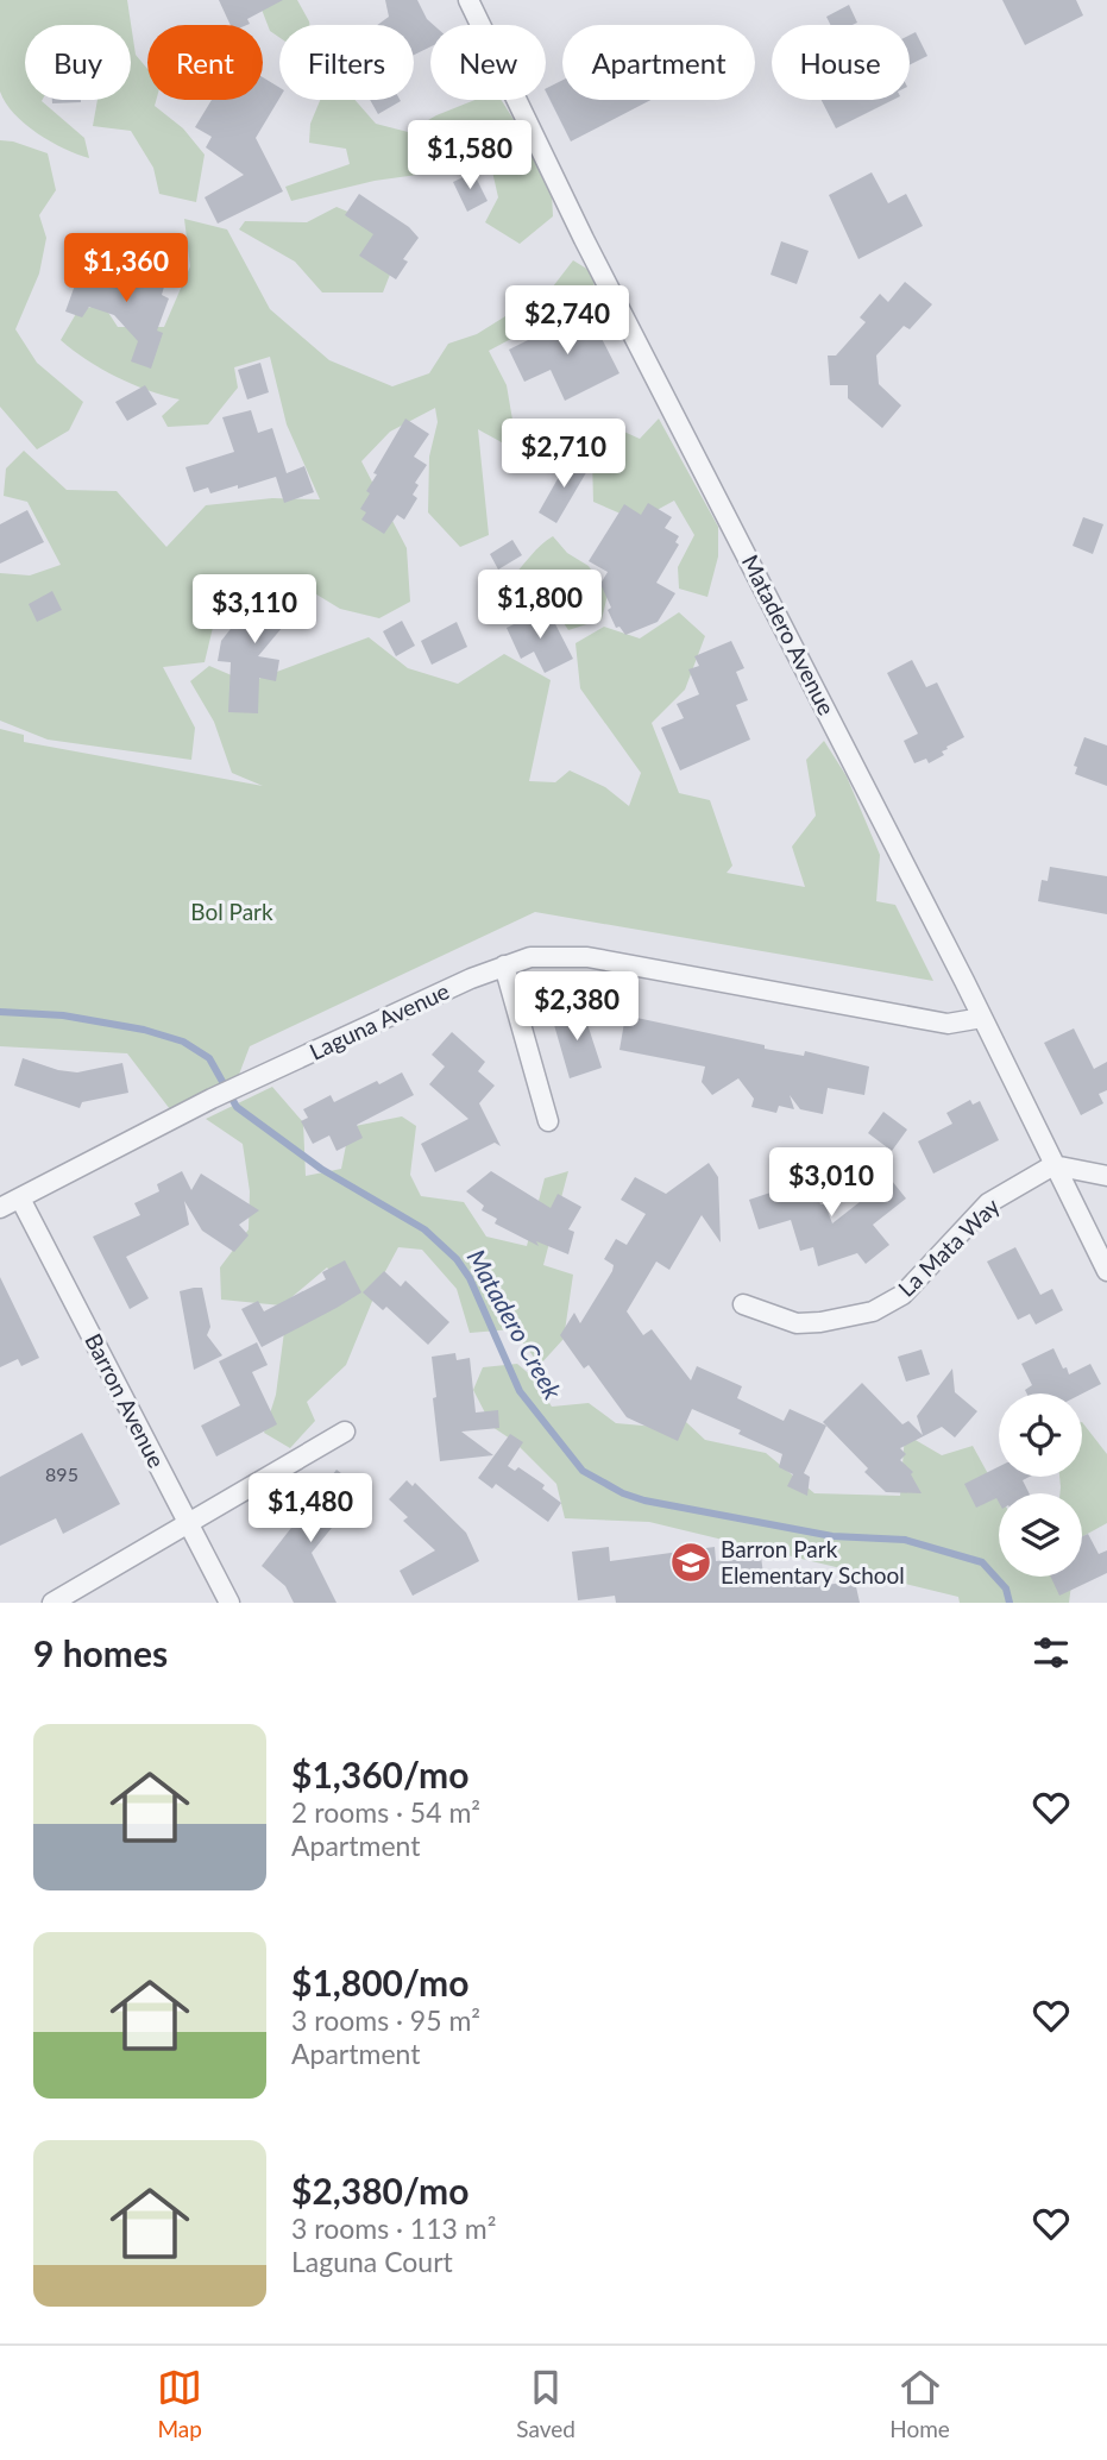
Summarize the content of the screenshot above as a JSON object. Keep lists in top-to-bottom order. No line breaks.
{"streets":{"street":["Matadero Avenue","Laguna Avenue","La Mata Way","Barron Avenue"]},"crossings":[["Matadero Avenue","Laguna Avenue"],["Matadero Avenue","La Mata Way"],["Laguna Avenue","Barron Avenue"]],"water":["Matadero Creek"],"parks":["Bol Park"],"places":{"school or university":["Barron Park Elementary School"]},"house_numbers":["895"],"page":{"chip":["Buy","Rent","Filters","New","Apartment","House"],"price":["$1,580","$1,360","$2,740","$2,710","$1,800","$3,110","$2,380","$3,010","$1,480"],"heading":"9 homes","list":[{"name":"$1,360/mo","note":"2 rooms · 54 m² · Apartment"},{"name":"$1,800/mo","note":"3 rooms · 95 m² · Apartment"},{"name":"$2,380/mo","note":"3 rooms · 113 m² · Laguna Court"}],"tabs":["Map","Saved","Home"]}}
